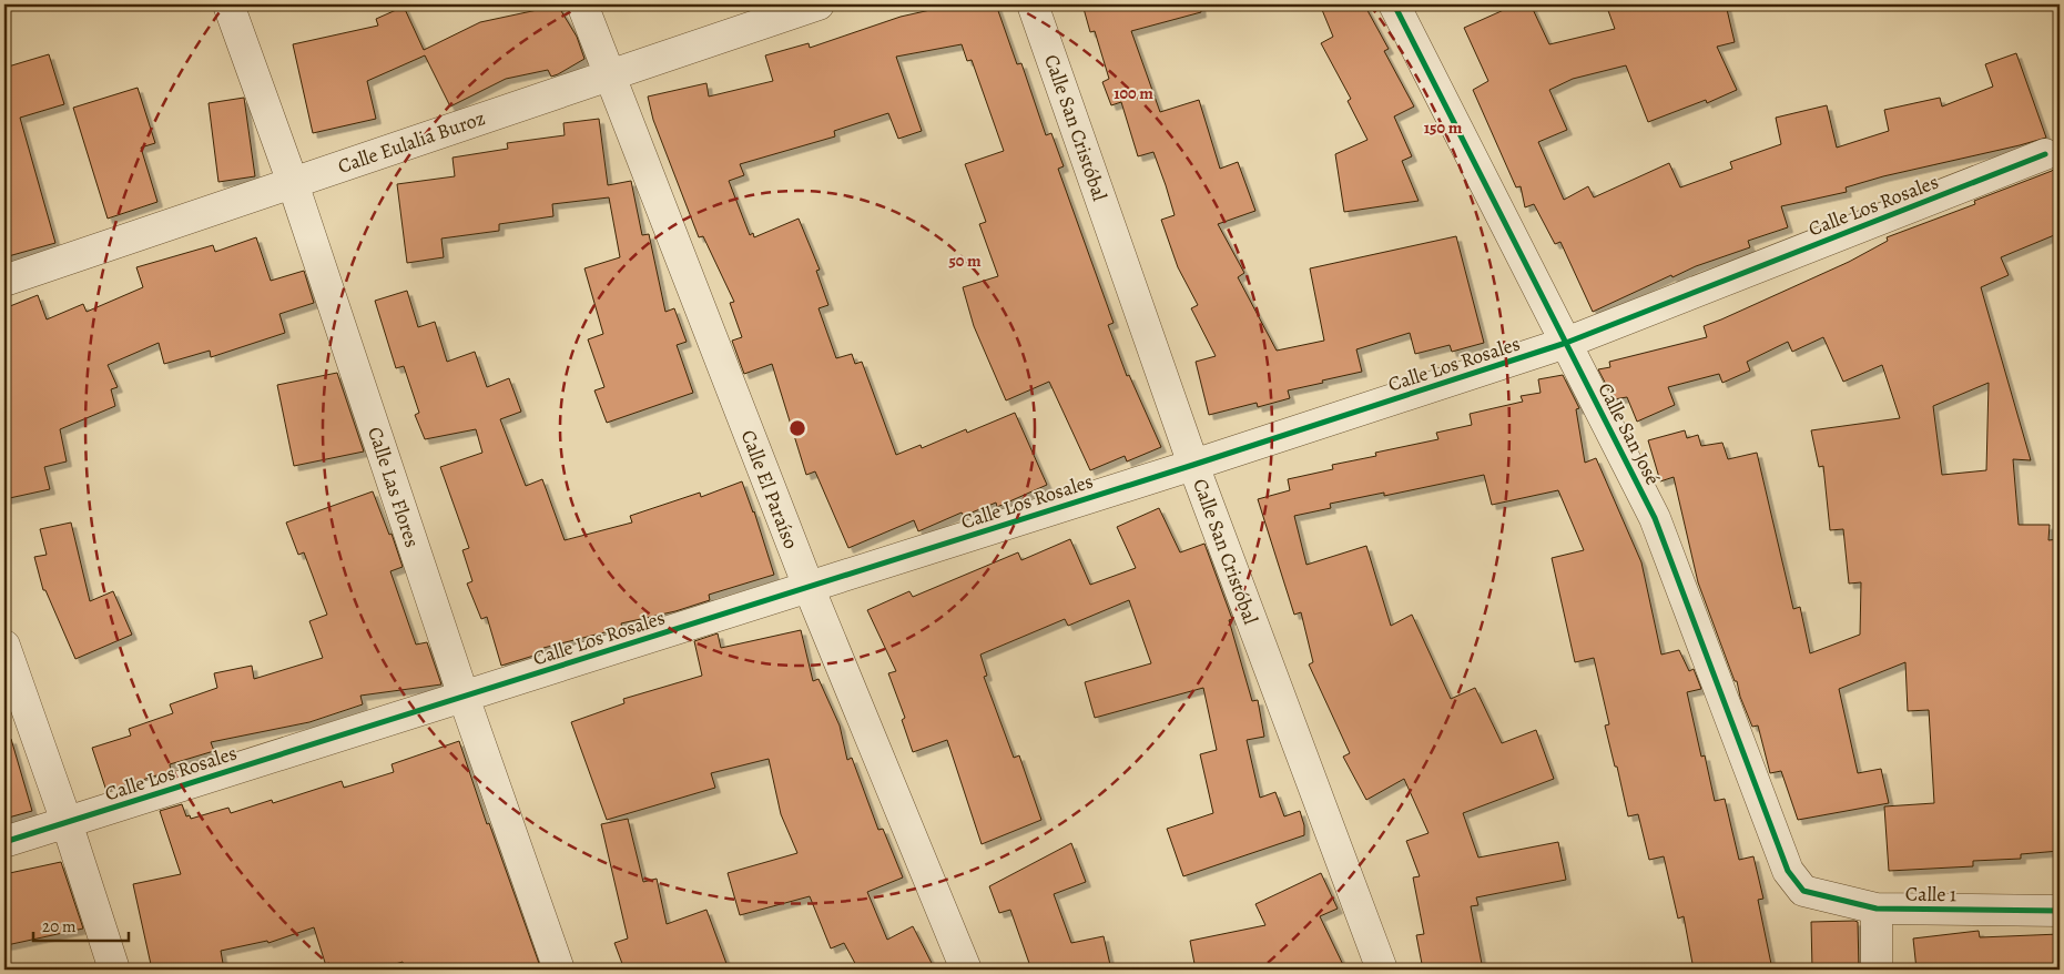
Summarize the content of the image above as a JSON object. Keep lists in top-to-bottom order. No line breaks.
{"streets":{"street":["Calle San Cristóbal","Calle Eulalia Buroz","Calle Los Rosales","Calle San José","Calle Las Flores","Calle El Paraíso","Calle 1"]},"crossings":[["Calle San Cristóbal","Calle Los Rosales"],["Calle Eulalia Buroz","Calle Las Flores"],["Calle Eulalia Buroz","Calle El Paraíso"],["Calle Los Rosales","Calle San José"],["Calle Los Rosales","Calle Las Flores"],["Calle Los Rosales","Calle El Paraíso"],["Calle San José","Calle 1"]],"scale_bar":"20 m","rings":["100 m","150 m","50 m"]}
